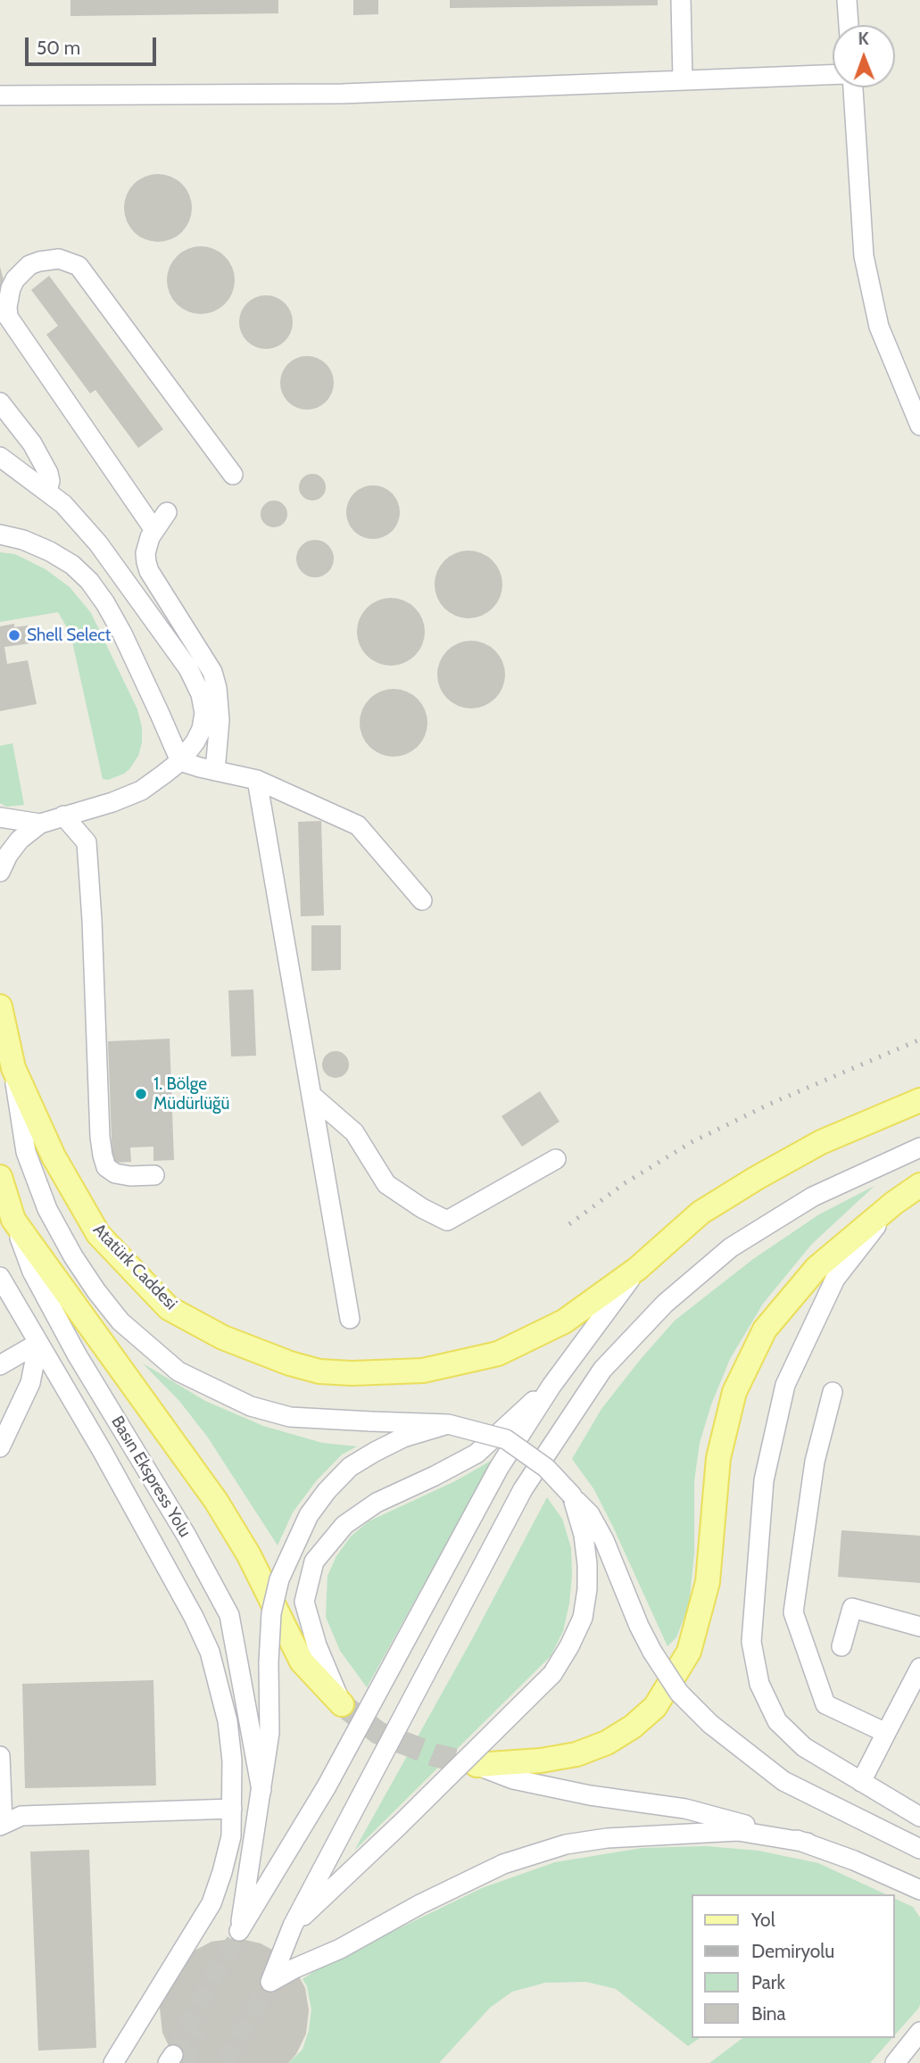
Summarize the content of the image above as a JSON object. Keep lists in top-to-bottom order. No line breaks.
{"streets":{"main road":["Atatürk Caddesi","Basın Ekspress Yolu"]},"places":["Shell Select","1. Bölge Müdürlüğü"],"legend":["Yol","Demiryolu","Park","Bina"],"scale_bar":"50 m","north":"top"}
